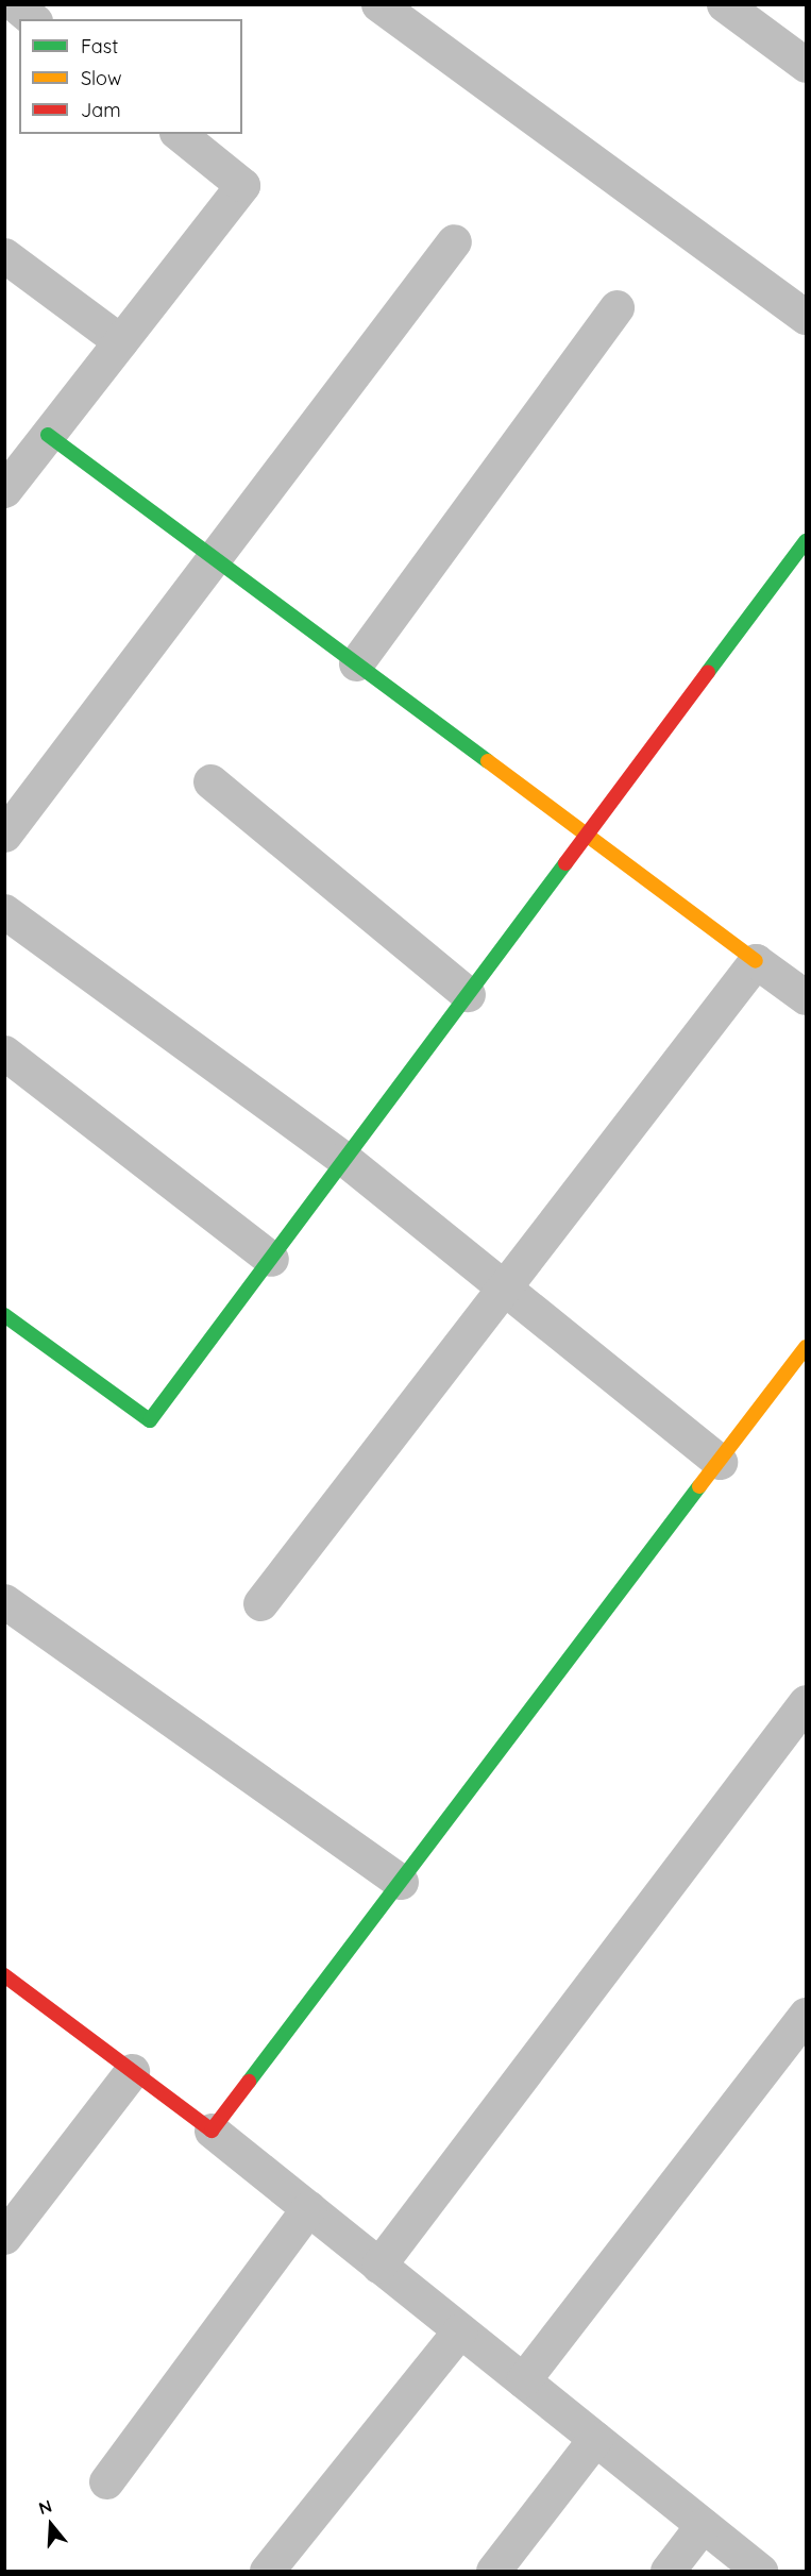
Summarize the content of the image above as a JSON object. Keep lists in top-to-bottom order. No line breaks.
{"legend":["Fast","Slow","Jam"],"north":"top"}
